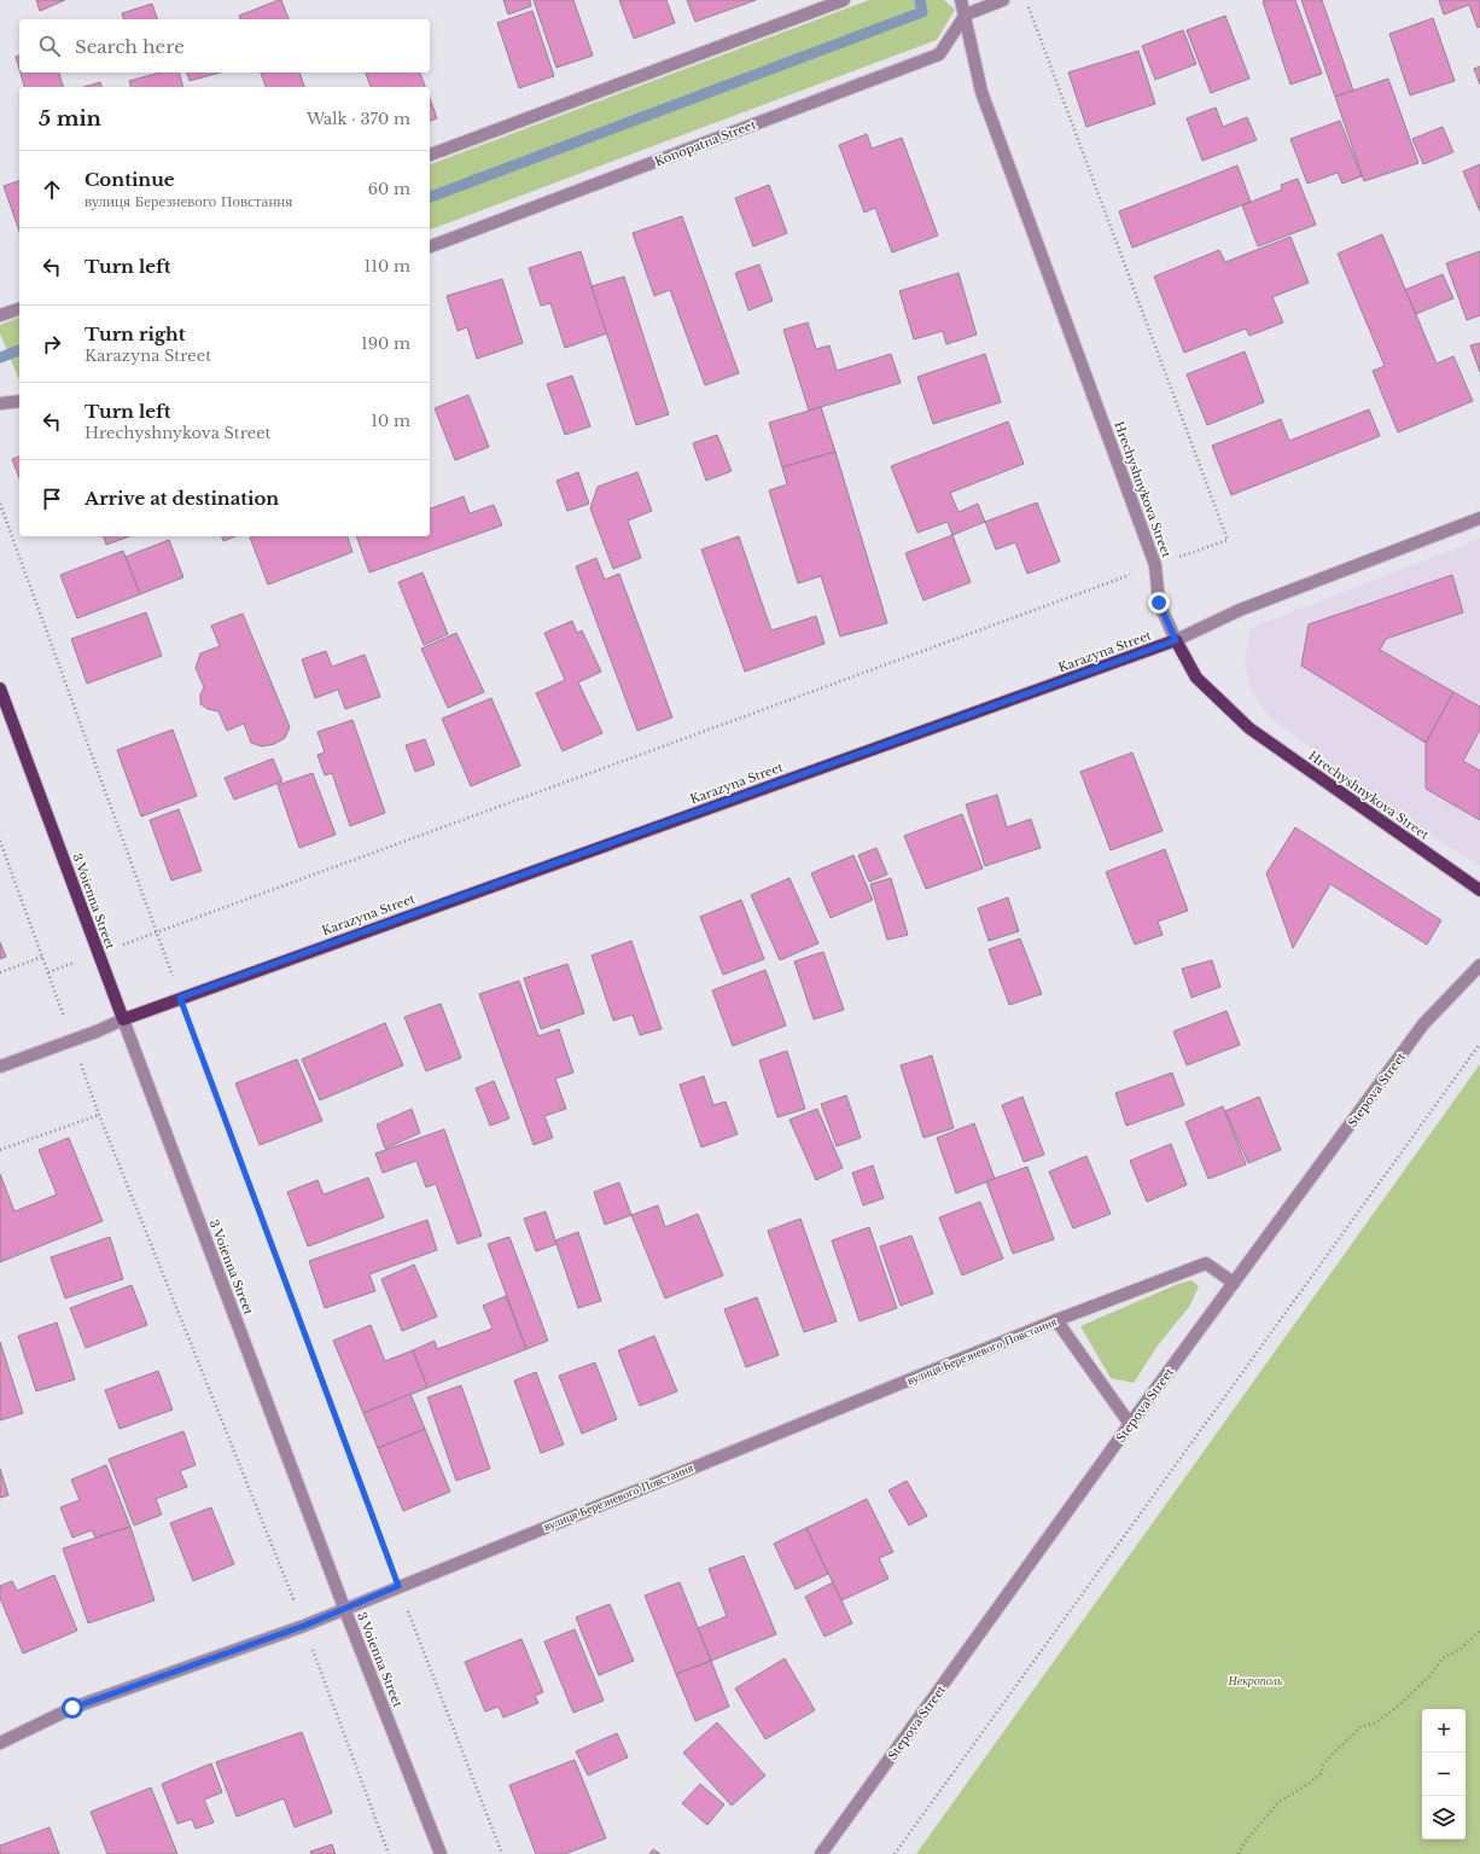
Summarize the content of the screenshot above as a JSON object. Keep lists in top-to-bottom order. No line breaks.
{"streets":{"main road":["Hrechyshnykova Street","Karazyna Street","3 Voienna Street"],"street":["Konopatna Street","Stepova Street","вулиця Березневого Повстання"]},"crossings":[["Konopatna Street","Hrechyshnykova Street"],["Hrechyshnykova Street","Karazyna Street"],["Karazyna Street","3 Voienna Street"],["3 Voienna Street","вулиця Березневого Повстання"],["Stepova Street","вулиця Березневого Повстання"]],"parks":["Некрополь"],"page":{"search":"Search here","heading":["5 min","Walk · 370 m"],"list":[["Continue","вулиця Березневого Повстання","60 m"],["Turn left","110 m"],["Turn right","Karazyna Street","190 m"],["Turn left","Hrechyshnykova Street","10 m"],"Arrive at destination"],"map_buttons":["+","−"]}}
